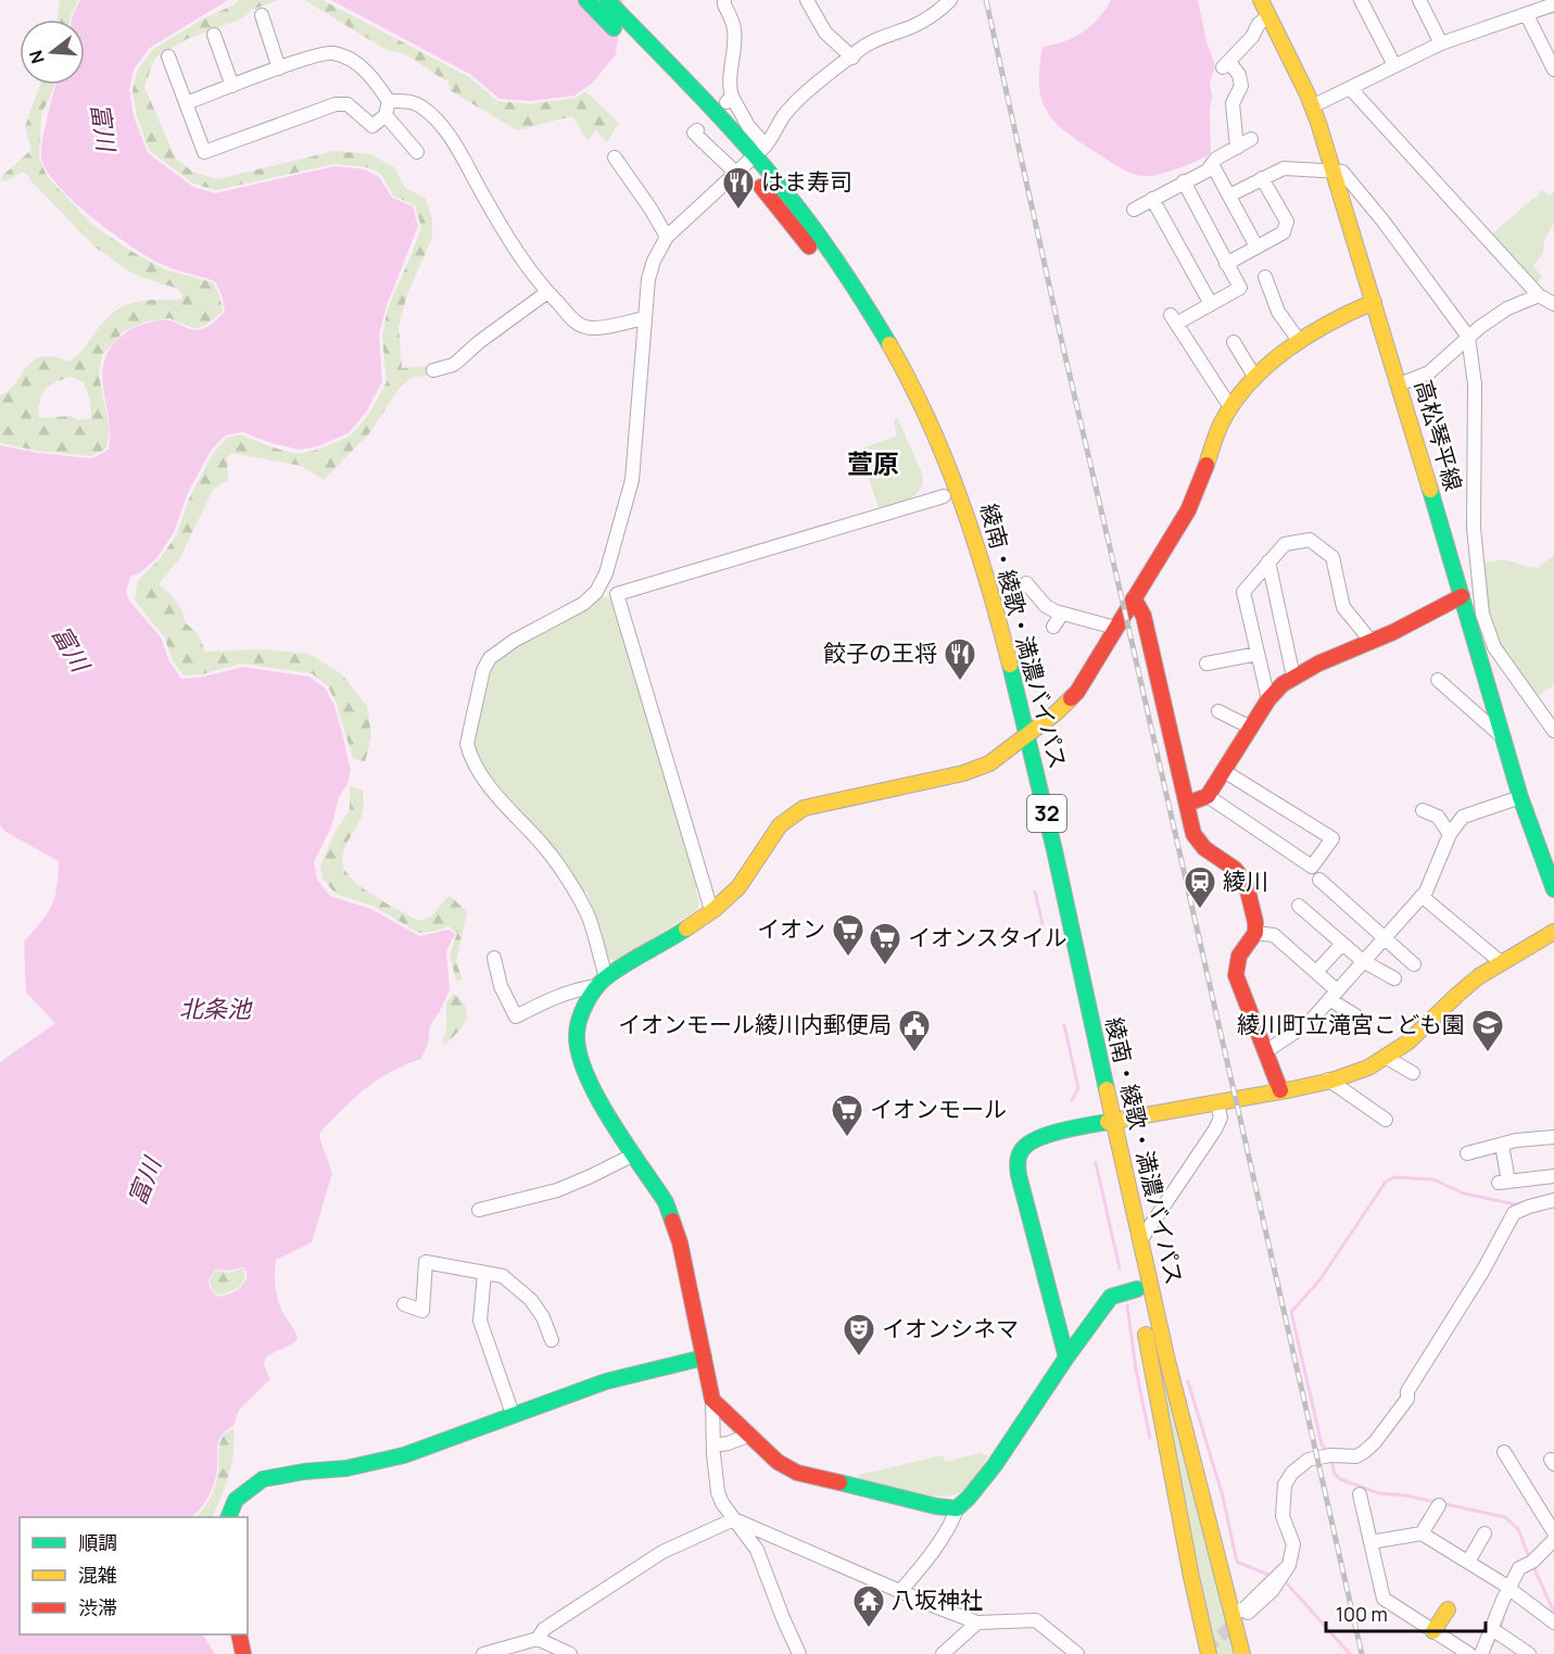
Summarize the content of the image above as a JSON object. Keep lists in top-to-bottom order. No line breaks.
{"streets":{"main road":["高松琴平線","綾南・綾歌・満濃バイパス","32"]},"districts":["萱原"],"water":["富川","北条池"],"places":{"restaurant":["はま寿司","餃子の王将"],"station":["綾川"],"supermarket":["イオン","イオンスタイル","イオンモール"],"public building":["イオンモール綾川内郵便局"],"school or university":["綾川町立滝宮こども園"],"theatre":["イオンシネマ"],"temple":["八坂神社"]},"legend":["順調","混雑","渋滞"],"scale_bar":"100 m","north":"left"}
